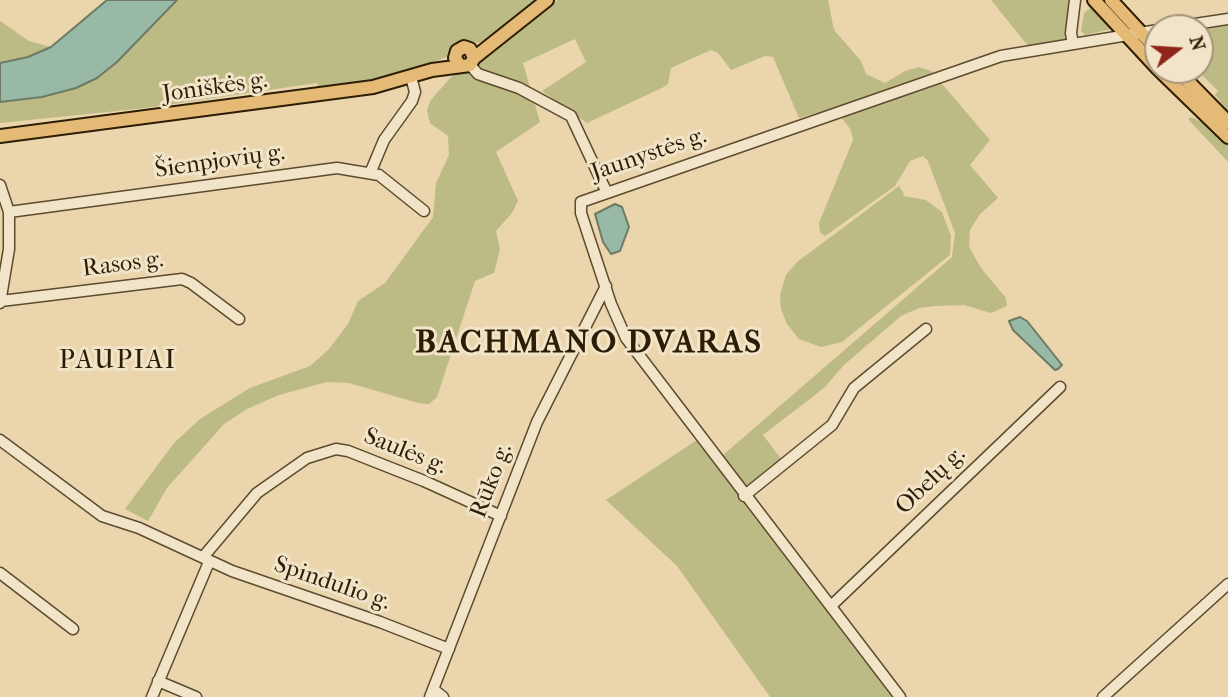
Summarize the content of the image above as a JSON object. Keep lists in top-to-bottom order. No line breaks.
{"streets":{"main road":["Joniškės g."],"street":["Jaunystės g.","Šienpjovių g.","Rasos g.","Saulės g.","Rūko g.","Obelų g.","Spindulio g."]},"crossings":[["Jaunystės g.","Rūko g."],["Jaunystės g.","Obelų g."],["Saulės g.","Rūko g."],["Saulės g.","Spindulio g."],["Rūko g.","Spindulio g."]],"districts":["BACHMANO DVARAS","PAUPIAI"],"north":"right"}
